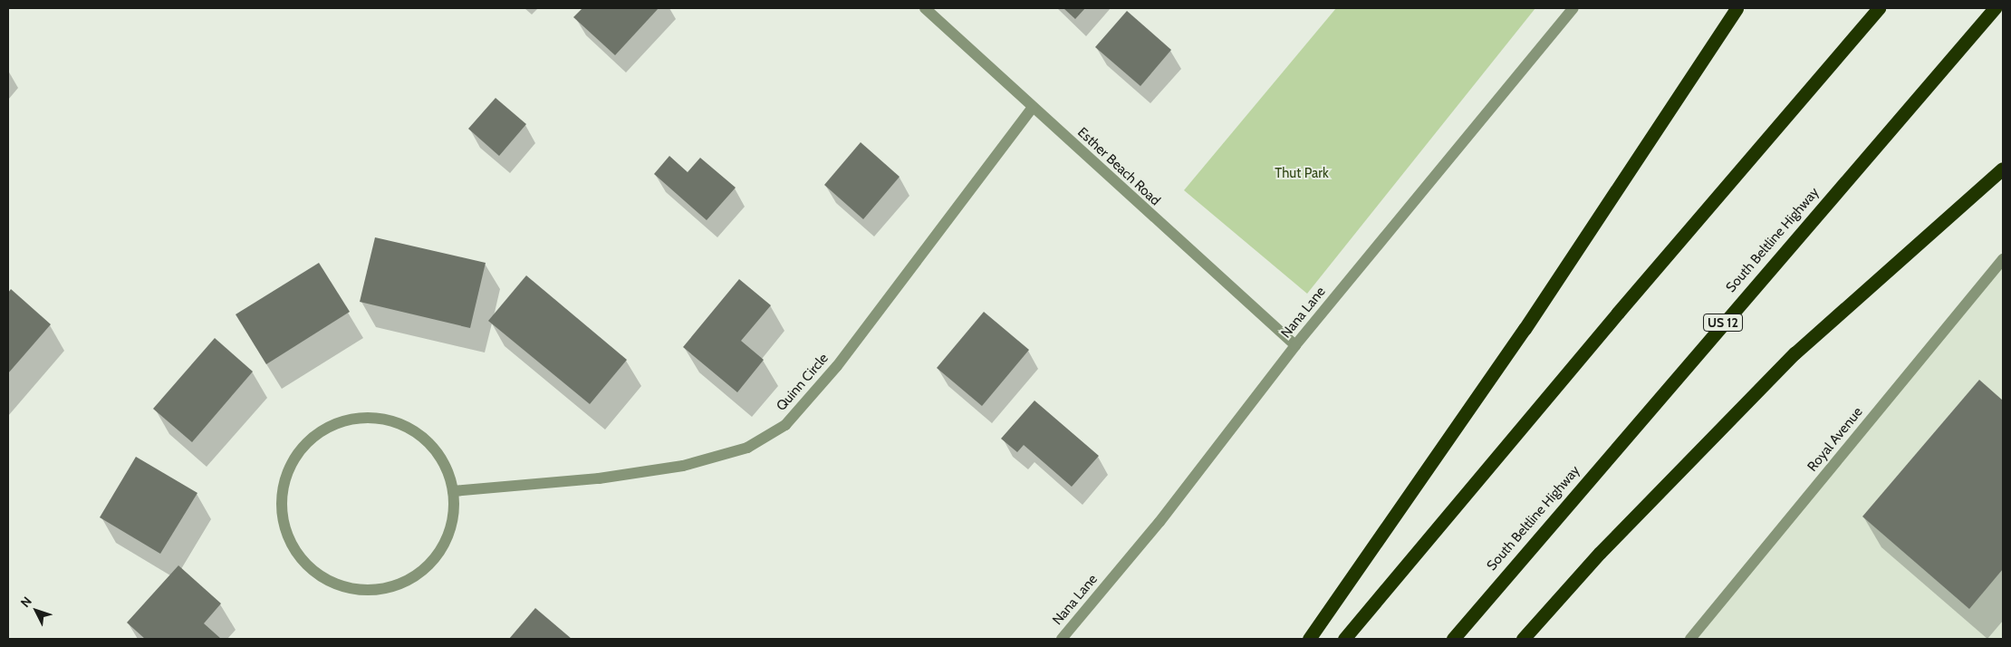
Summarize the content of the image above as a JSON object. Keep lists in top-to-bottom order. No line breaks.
{"streets":{"highway":["South Beltline Highway","US 12"],"street":["Esther Beach Road","Nana Lane","Quinn Circle","Royal Avenue"]},"crossings":[["Esther Beach Road","Nana Lane"],["Esther Beach Road","Quinn Circle"]],"parks":["Thut Park"],"north":"top left"}
